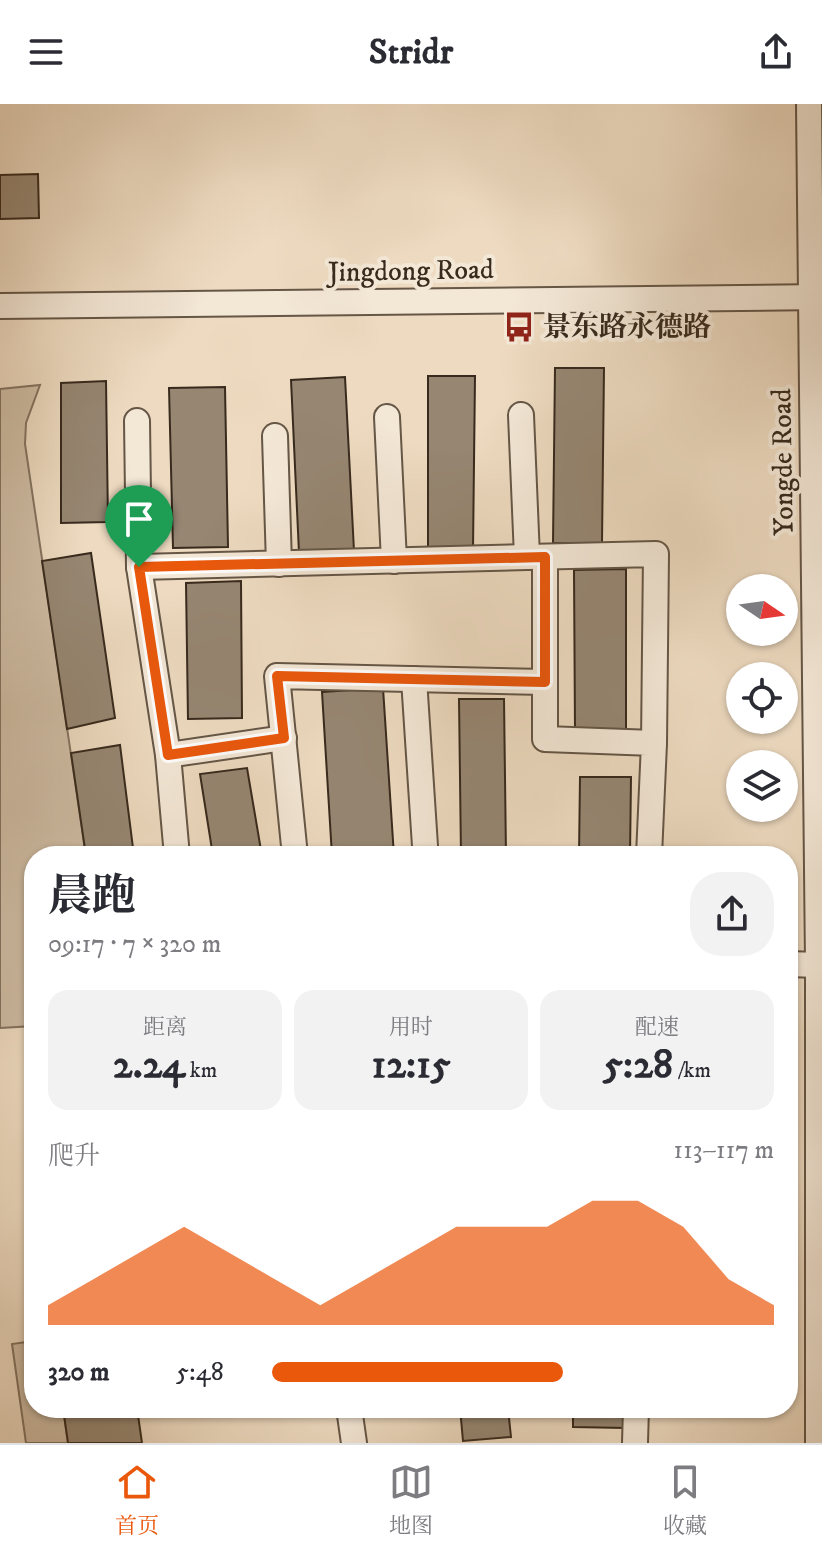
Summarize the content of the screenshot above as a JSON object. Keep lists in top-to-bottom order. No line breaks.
{"streets":{"street":["Jingdong Road","Yongde Road"]},"crossings":[["Jingdong Road","Yongde Road"]],"places":{"bus stop":["景东路永德路"]},"north":"right","page":{"header":"Stridr","heading":["晨跑","09:17 · 7 × 320 m"],"stats":[["距离","2.24 km"],["用时","12:15"],["配速","5:28 /km"]],"chart":["爬升","113–117 m"],"list":[{"name":"320 m","note":"5:48"}],"tabs":["首页","地图","收藏"]}}
